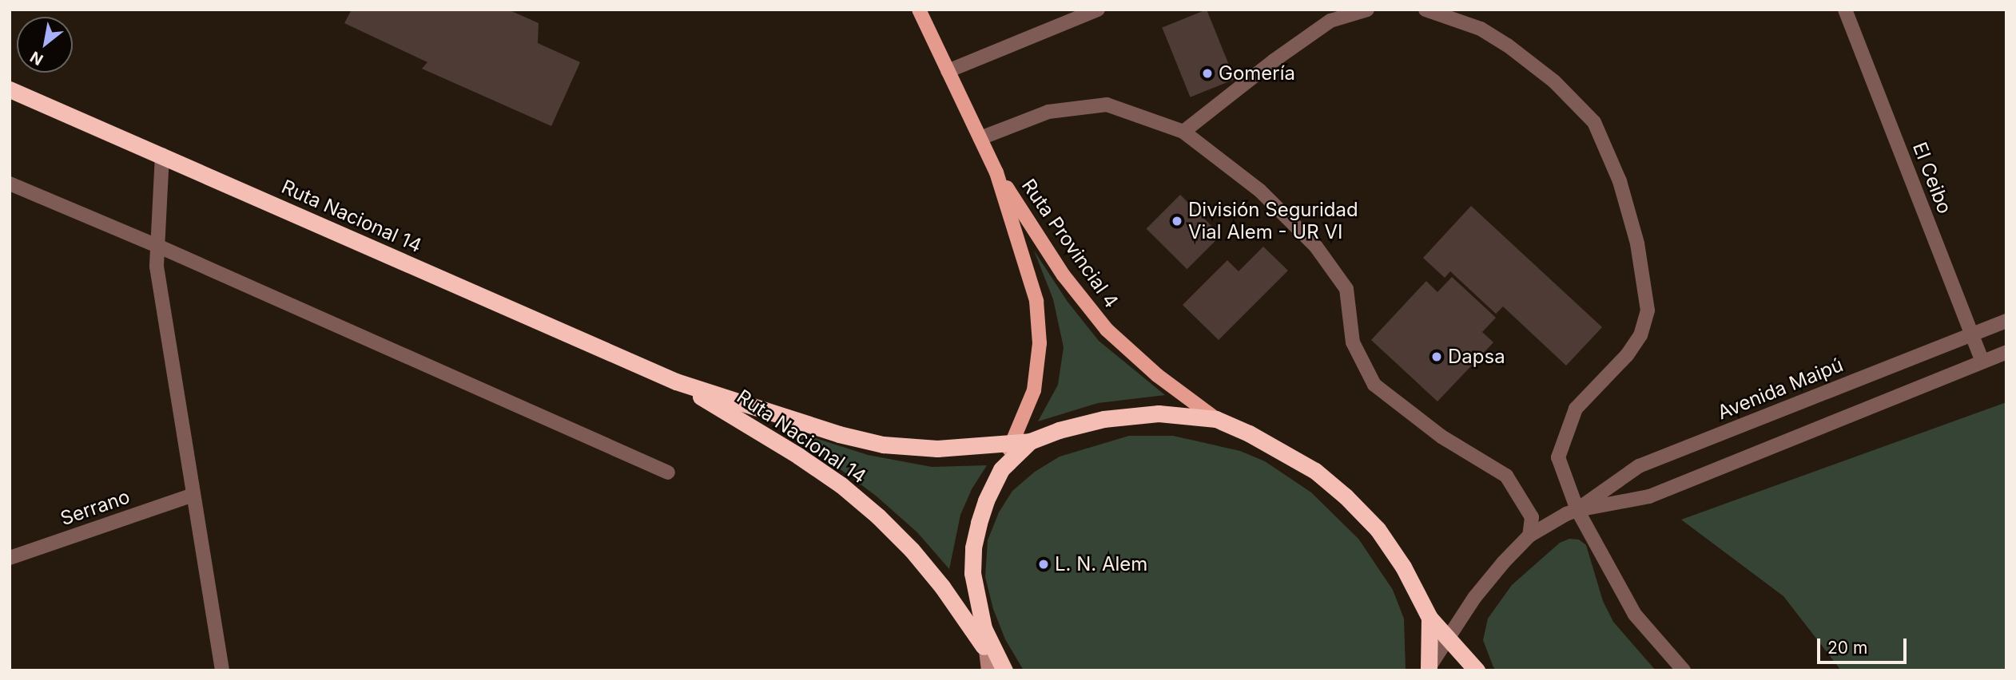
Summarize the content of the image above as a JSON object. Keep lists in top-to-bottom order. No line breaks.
{"streets":{"highway":["Ruta Nacional 14"],"main road":["Ruta Provincial 4"],"street":["El Ceibo","Avenida Maipú","Serrano"]},"crossings":[["El Ceibo","Avenida Maipú"],["Ruta Nacional 14","Ruta Provincial 4"]],"places":["Gomería","División Seguridad Vial Alem - UR VI","Dapsa","L. N. Alem"],"scale_bar":"20 m","north":"bottom left"}
